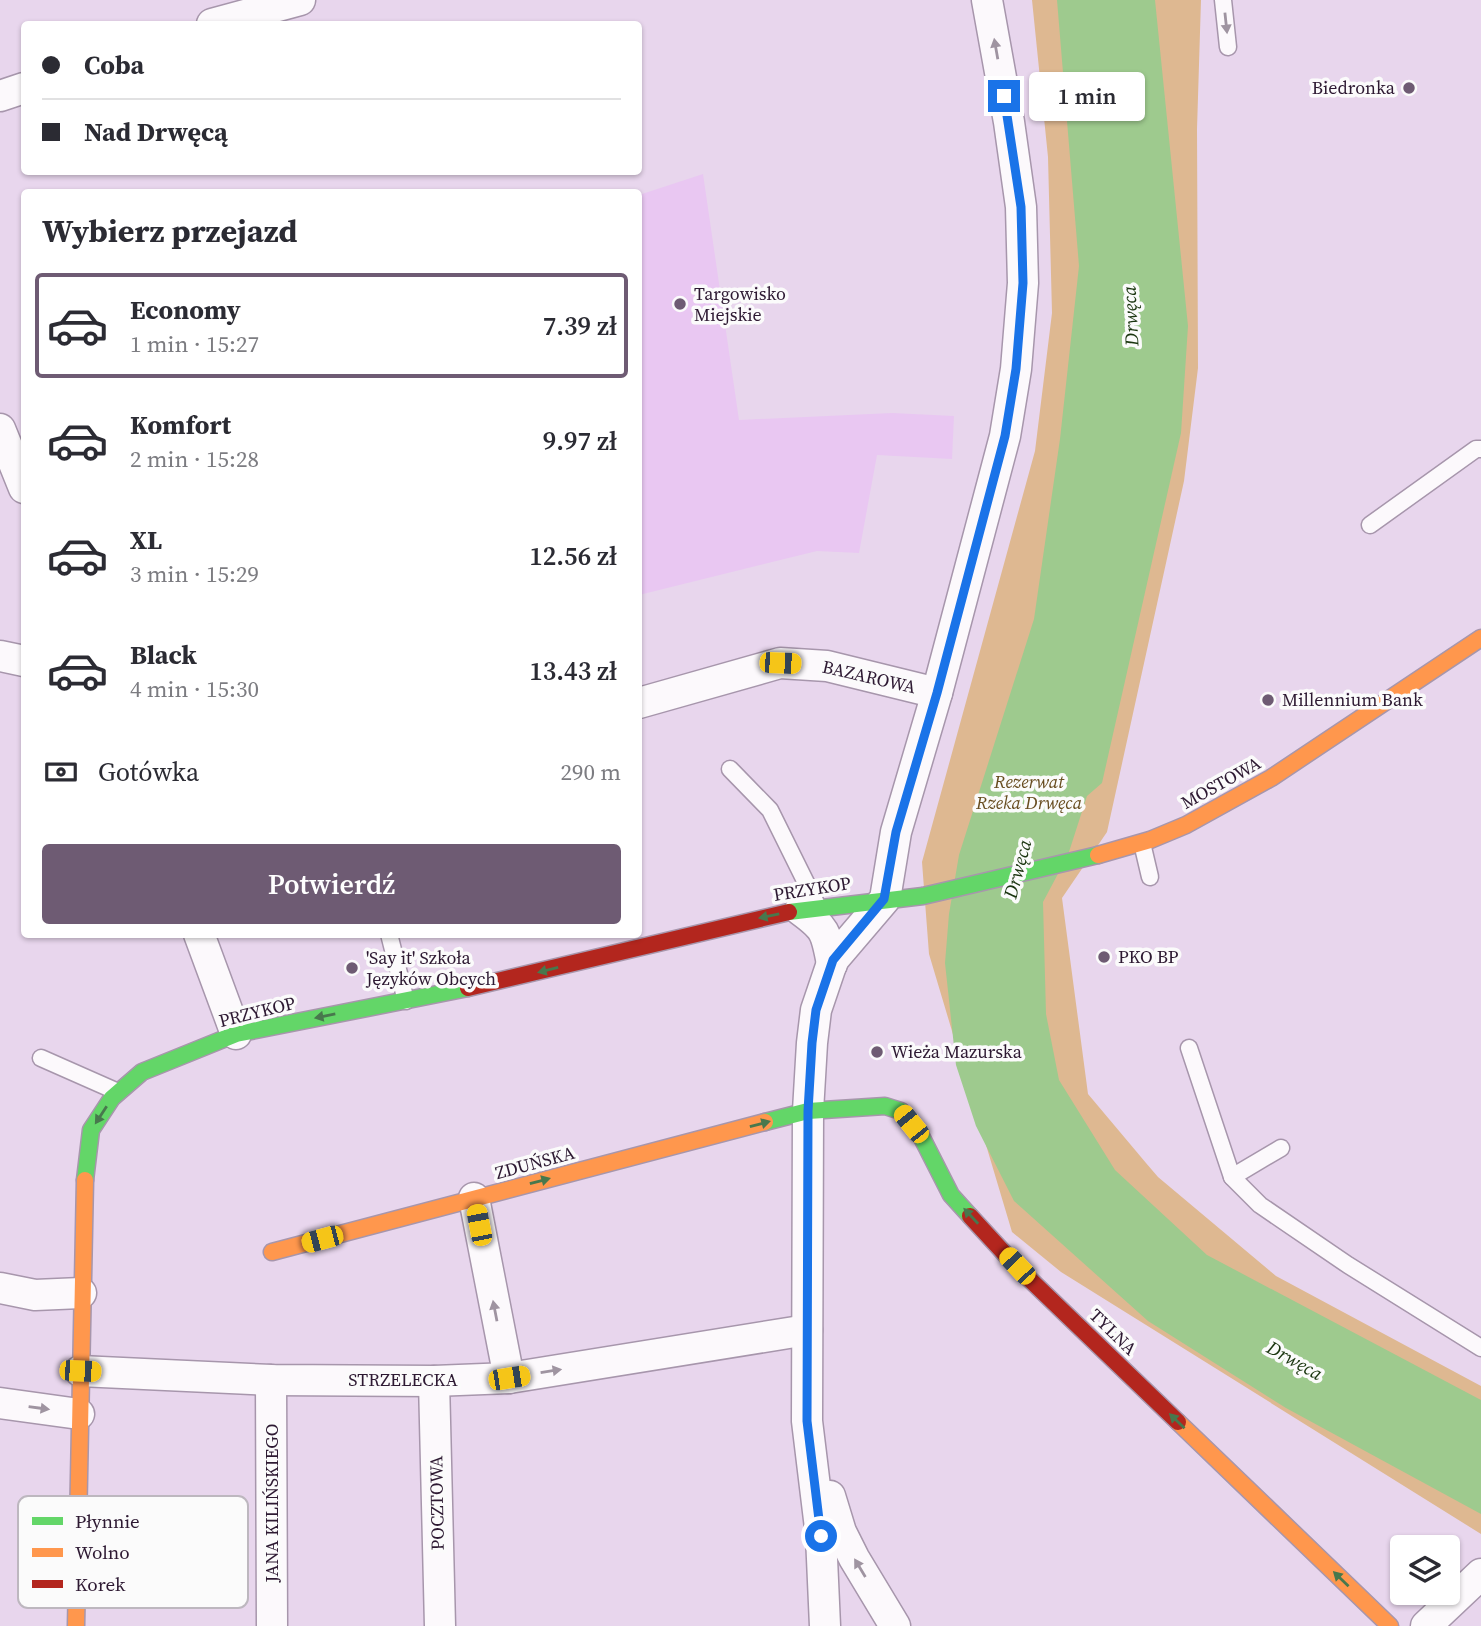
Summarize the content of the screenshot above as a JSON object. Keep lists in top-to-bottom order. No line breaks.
{"streets":{"street":["BAZAROWA","MOSTOWA","PRZYKOP","ZDUŃSKA","TYLNA","STRZELECKA","JANA KILIŃSKIEGO","POCZTOWA"]},"crossings":[["MOSTOWA","PRZYKOP"],["PRZYKOP","STRZELECKA"],["ZDUŃSKA","TYLNA"],["STRZELECKA","JANA KILIŃSKIEGO"],["STRZELECKA","POCZTOWA"]],"one_way":["PRZYKOP","ZDUŃSKA","TYLNA","STRZELECKA"],"water":["Drwęca"],"parks":["Rezerwat Rzeka Drwęca"],"places":["Biedronka","Targowisko Miejskie","Millennium Bank","PKO BP","'Say it' Szkoła Języków Obcych","Wieża Mazurska"],"legend":["Płynnie","Wolno","Korek"],"page":{"banner":["Coba","Nad Drwęcą"],"bubble":"1 min","heading":"Wybierz przejazd","list":[{"name":"Economy","note":"1 min · 15:27","value":"7.39 zł"},{"name":"Komfort","note":"2 min · 15:28","value":"9.97 zł"},{"name":"XL","note":"3 min · 15:29","value":"12.56 zł"},{"name":"Black","note":"4 min · 15:30","value":"13.43 zł"}],"pay":["Gotówka","290 m"],"buttons":"Potwierdź"}}
